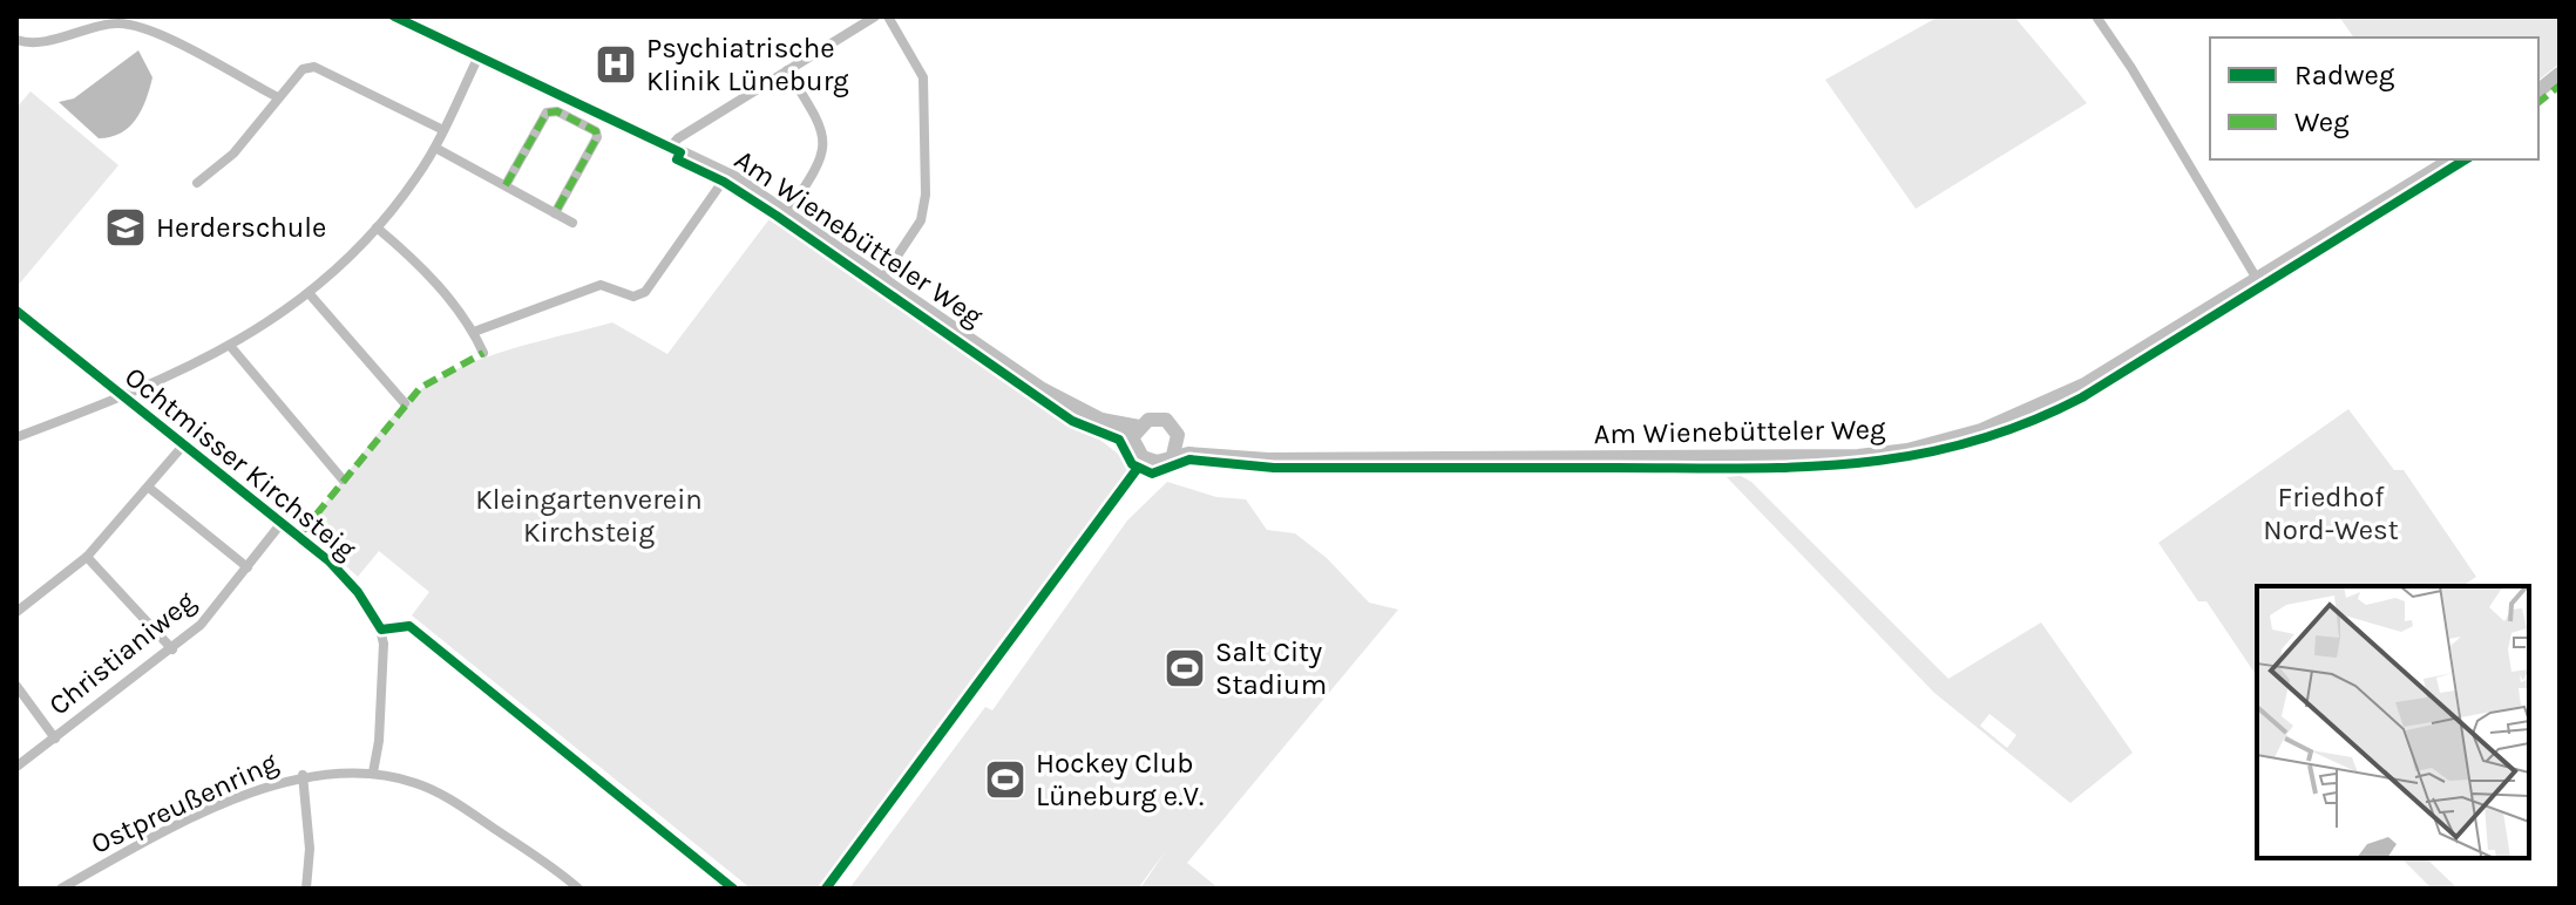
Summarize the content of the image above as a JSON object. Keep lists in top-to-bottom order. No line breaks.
{"streets":{"street":["Am Wienebütteler Weg","Ochtmisser Kirchsteig","Christianiweg","Ostpreußenring"]},"crossings":[["Ochtmisser Kirchsteig","Christianiweg"]],"parks":["Friedhof Nord-West","Kleingartenverein Kirchsteig"],"places":{"hospital":["Psychiatrische Klinik Lüneburg"],"school or university":["Herderschule"],"sports":["Salt City Stadium","Hockey Club Lüneburg e.V."]},"legend":["Radweg","Weg"]}
